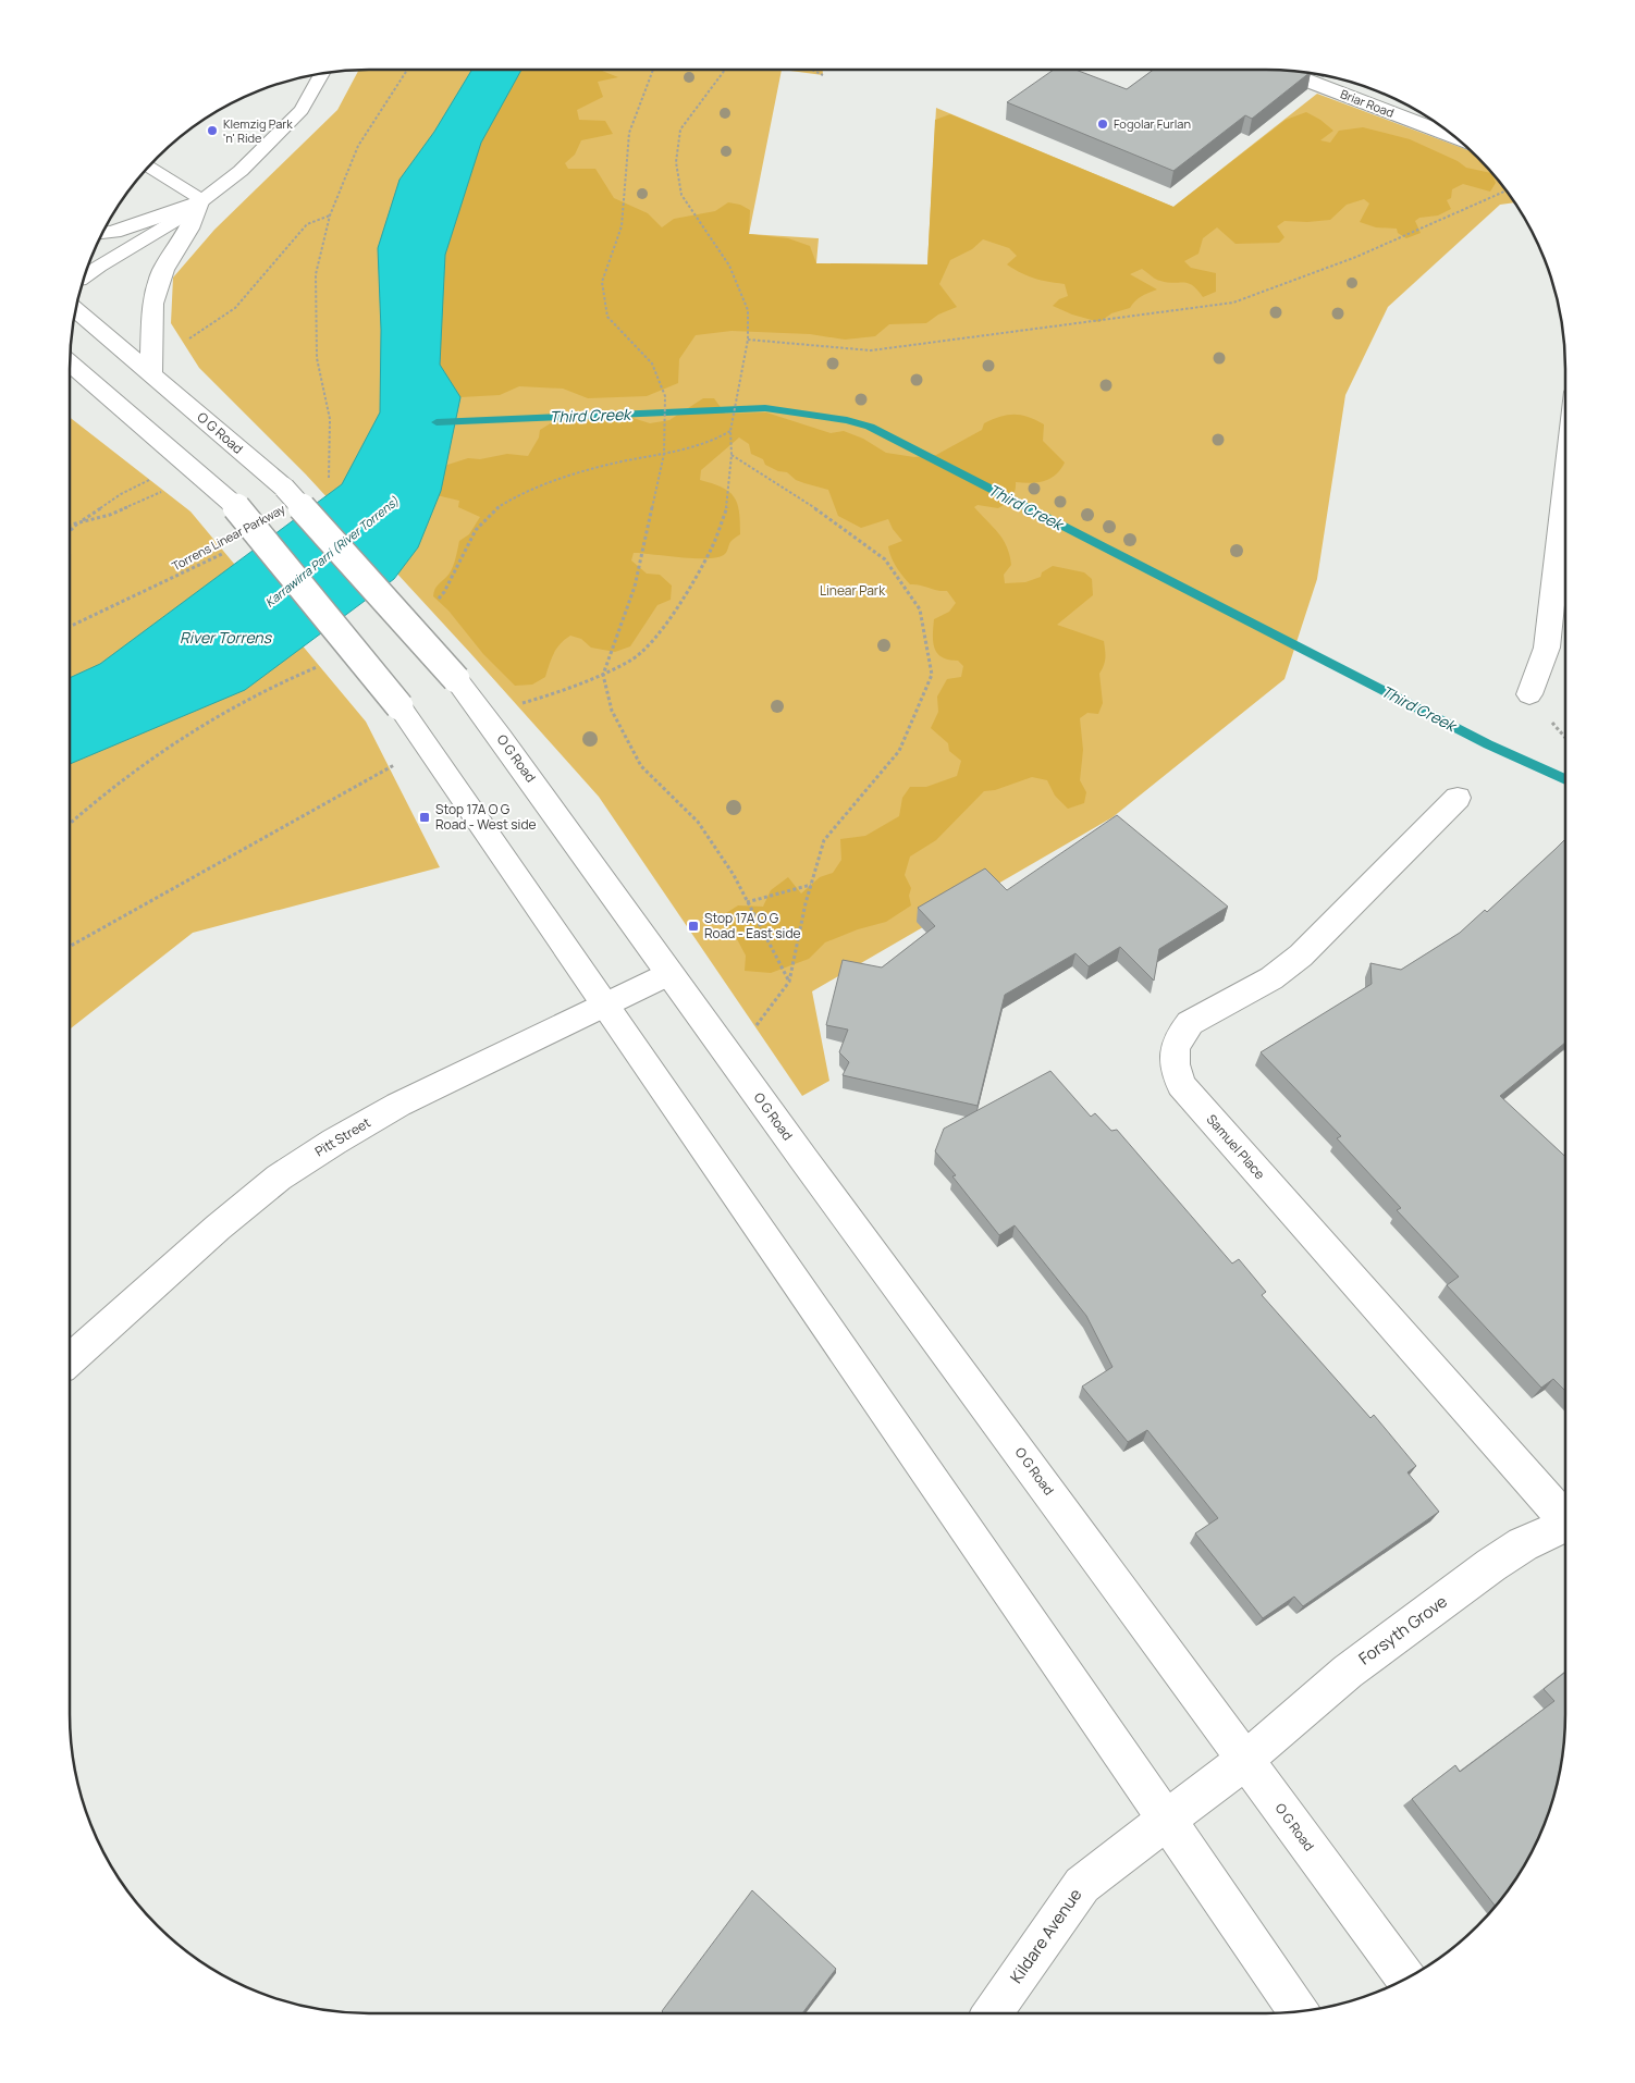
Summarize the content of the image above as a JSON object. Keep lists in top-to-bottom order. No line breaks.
{"streets":{"main road":["Briar Road","O G Road","Pitt Street","Samuel Place","Forsyth Grove","Kildare Avenue"],"path":["Torrens Linear Parkway"]},"crossings":[["O G Road","Pitt Street"],["O G Road","Forsyth Grove"],["Forsyth Grove","Kildare Avenue"]],"water":["Third Creek","Karrawirra Parri (River Torrens)","River Torrens"],"parks":["Linear Park"],"places":{"other":["Fogolar Furlan","Klemzig Park 'n' Ride"],"transit":["Stop 17A O G Road - West side","Stop 17A O G Road - East side"]}}
